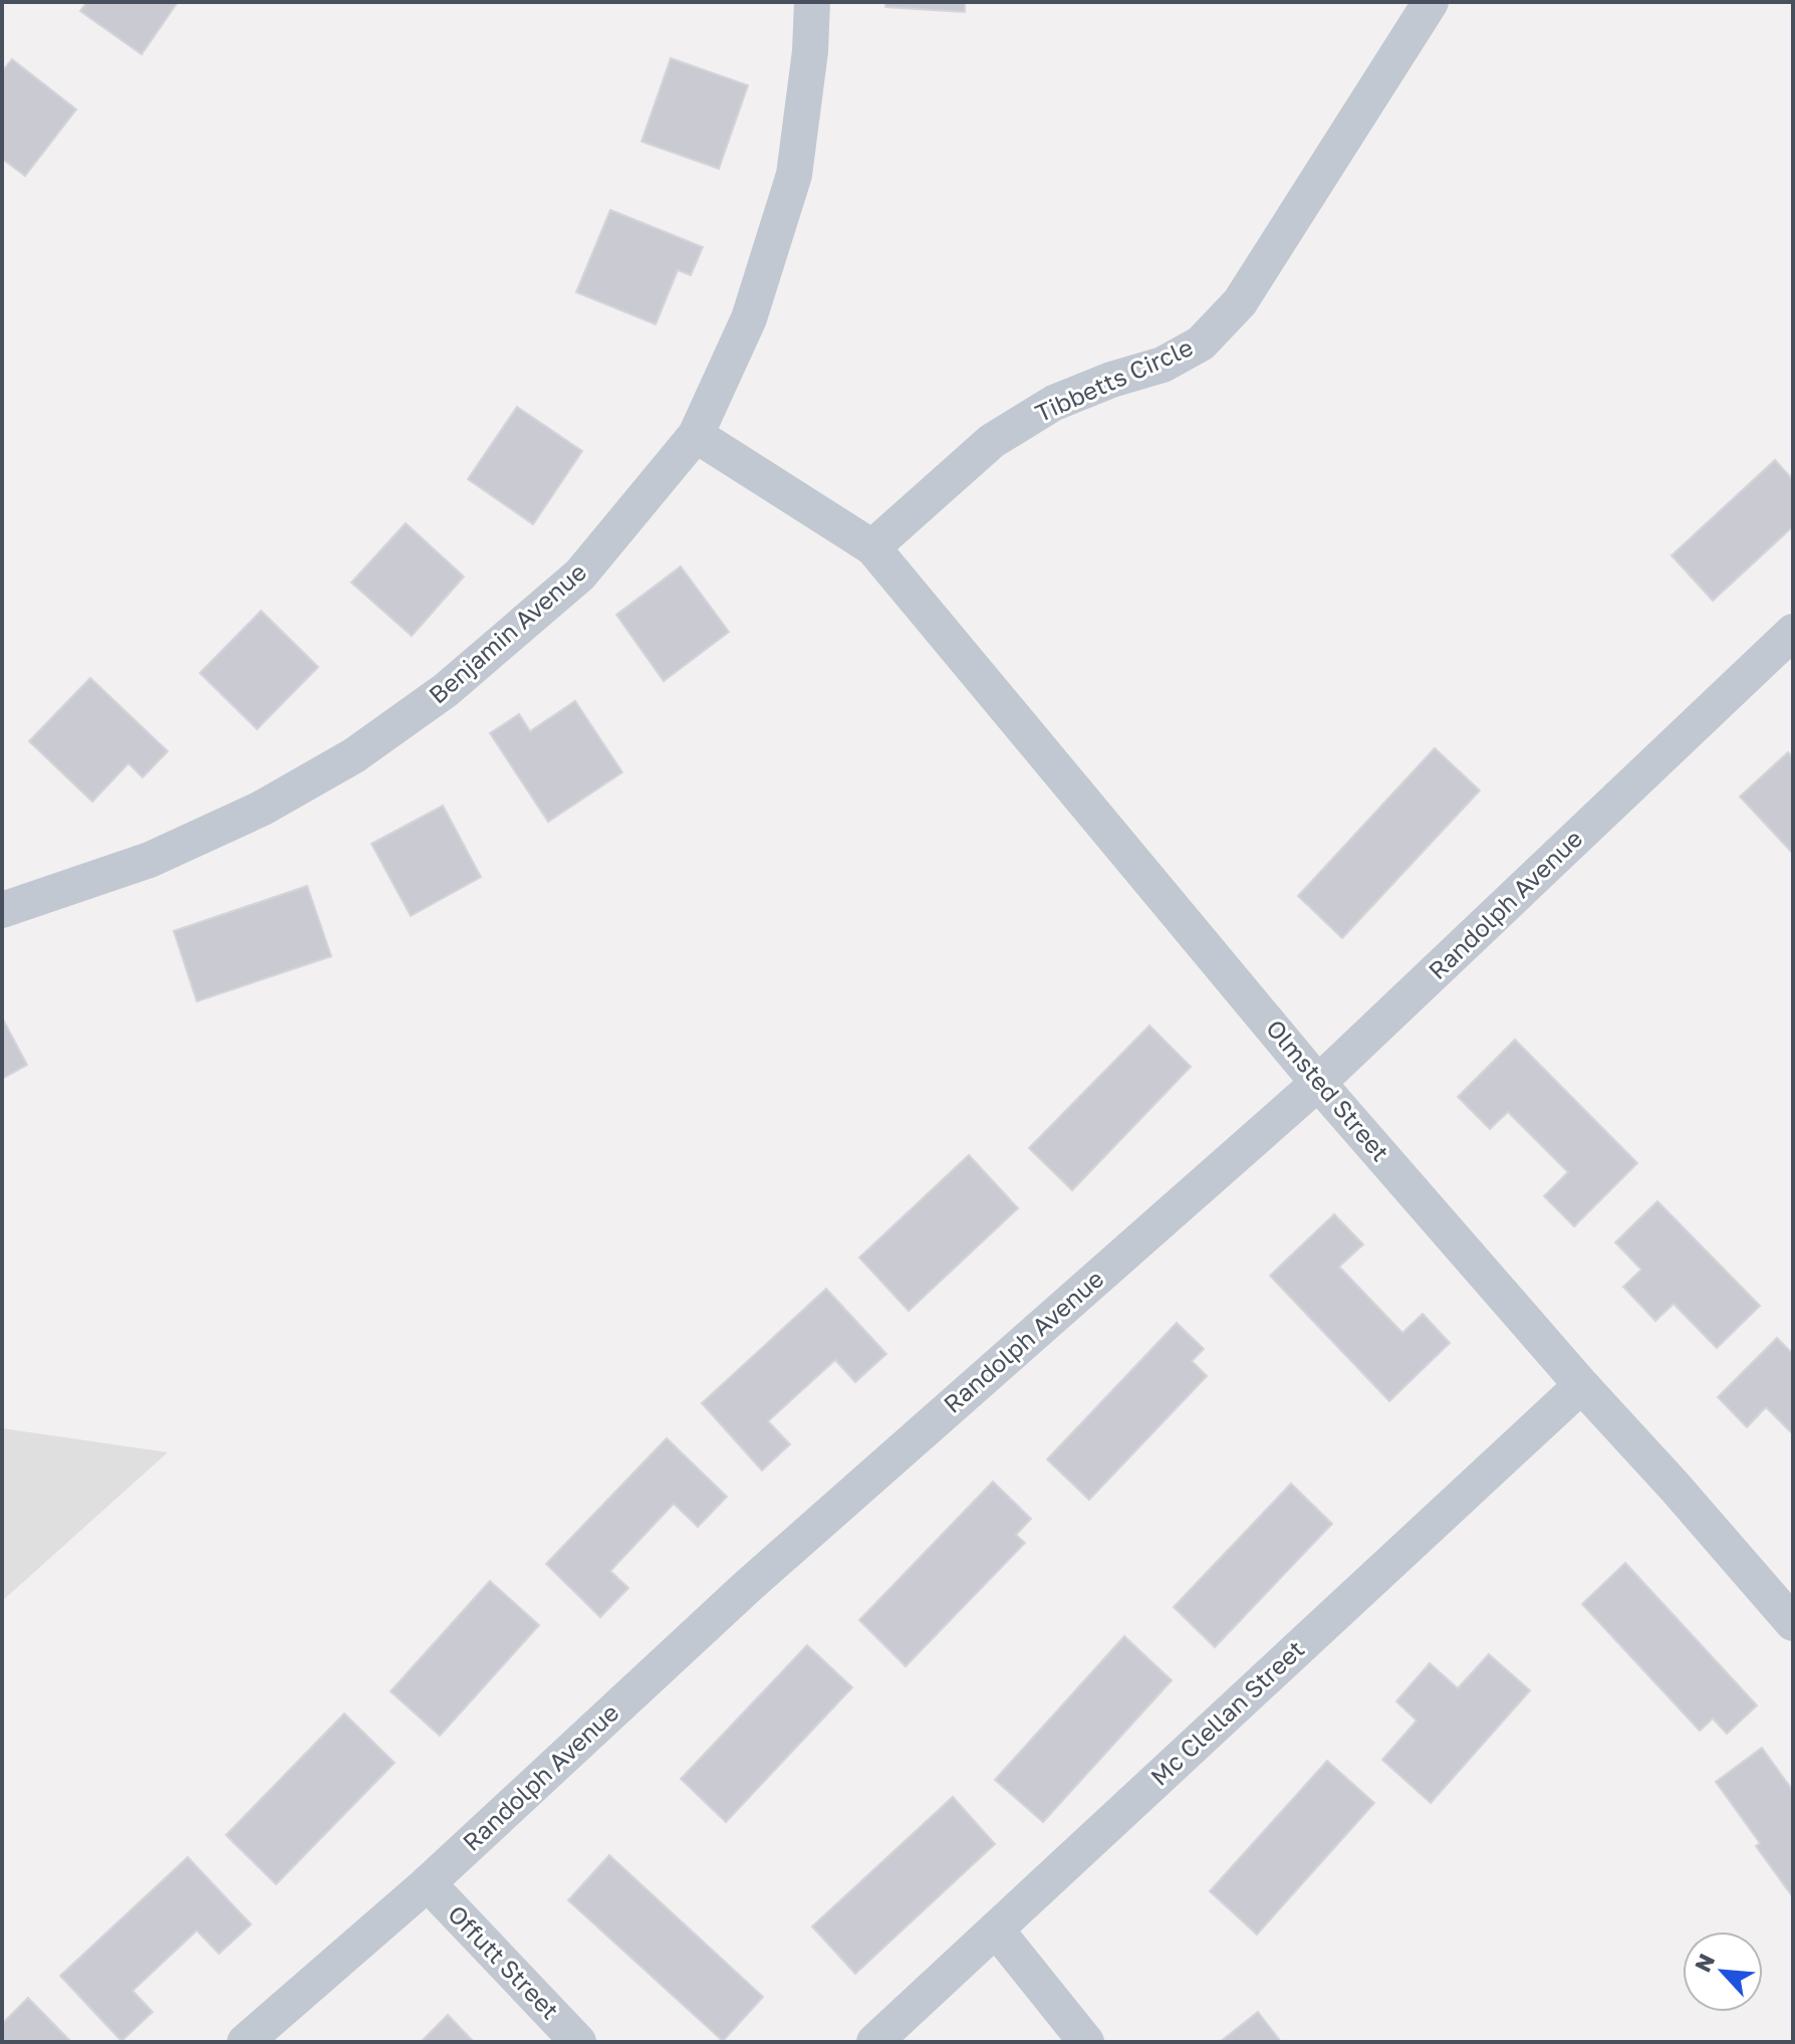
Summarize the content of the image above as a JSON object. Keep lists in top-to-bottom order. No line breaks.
{"streets":{"street":["Tibbetts Circle","Benjamin Avenue","Randolph Avenue","Olmsted Street","Mc Clellan Street","Offutt Street"]},"crossings":[["Tibbetts Circle","Olmsted Street"],["Randolph Avenue","Olmsted Street"],["Randolph Avenue","Offutt Street"],["Olmsted Street","Mc Clellan Street"]],"north":"top left"}
